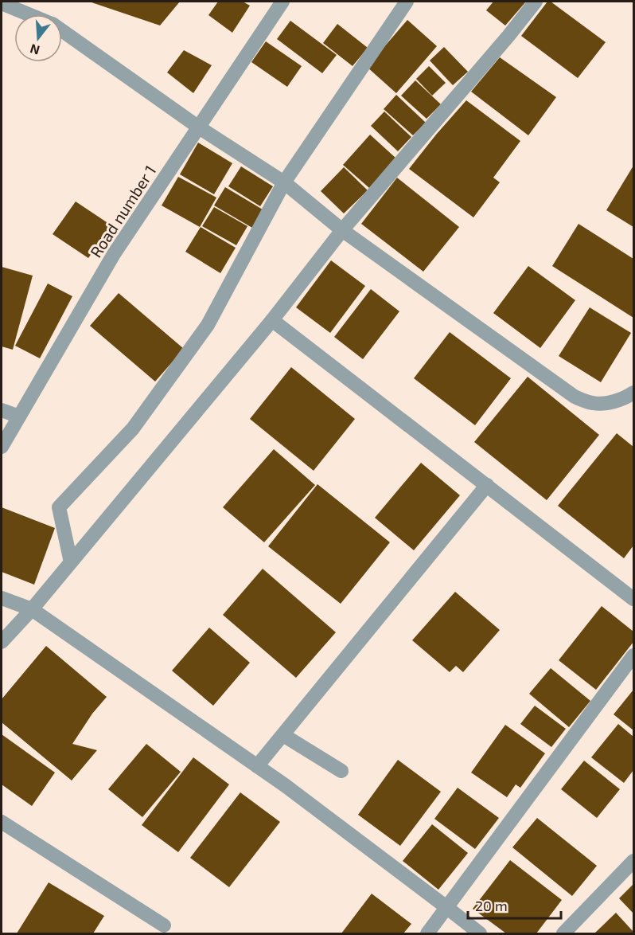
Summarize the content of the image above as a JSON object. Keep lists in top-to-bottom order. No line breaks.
{"streets":{"street":["Road number 1"]},"scale_bar":"20 m","north":"bottom"}
